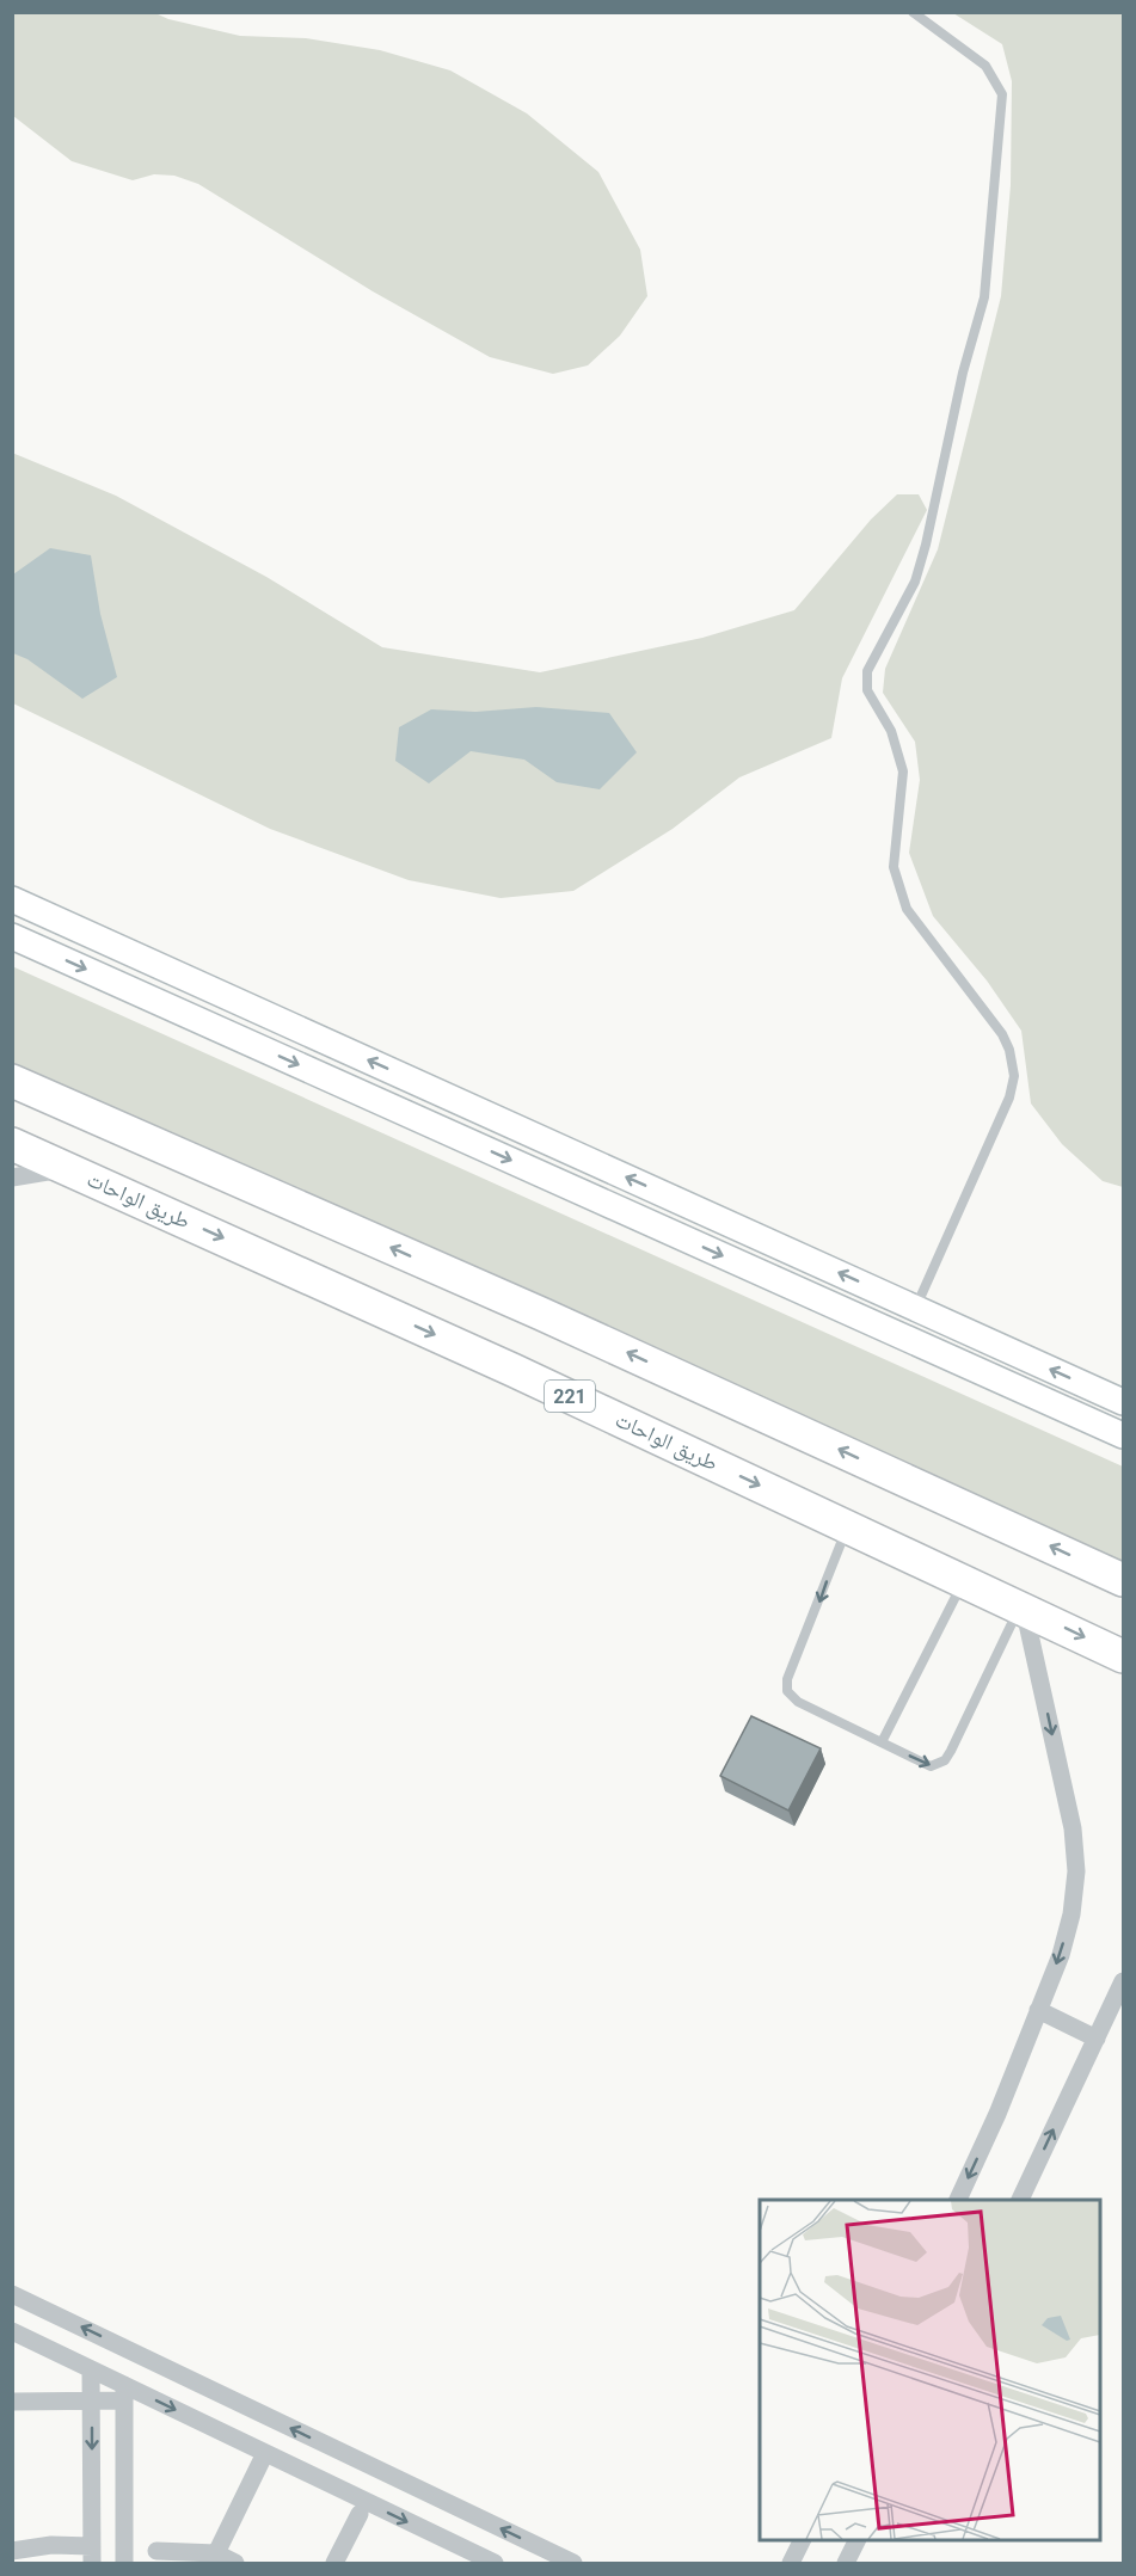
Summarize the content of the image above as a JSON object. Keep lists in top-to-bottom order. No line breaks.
{"streets":{"highway":["طريق الواحات","221"]}}
